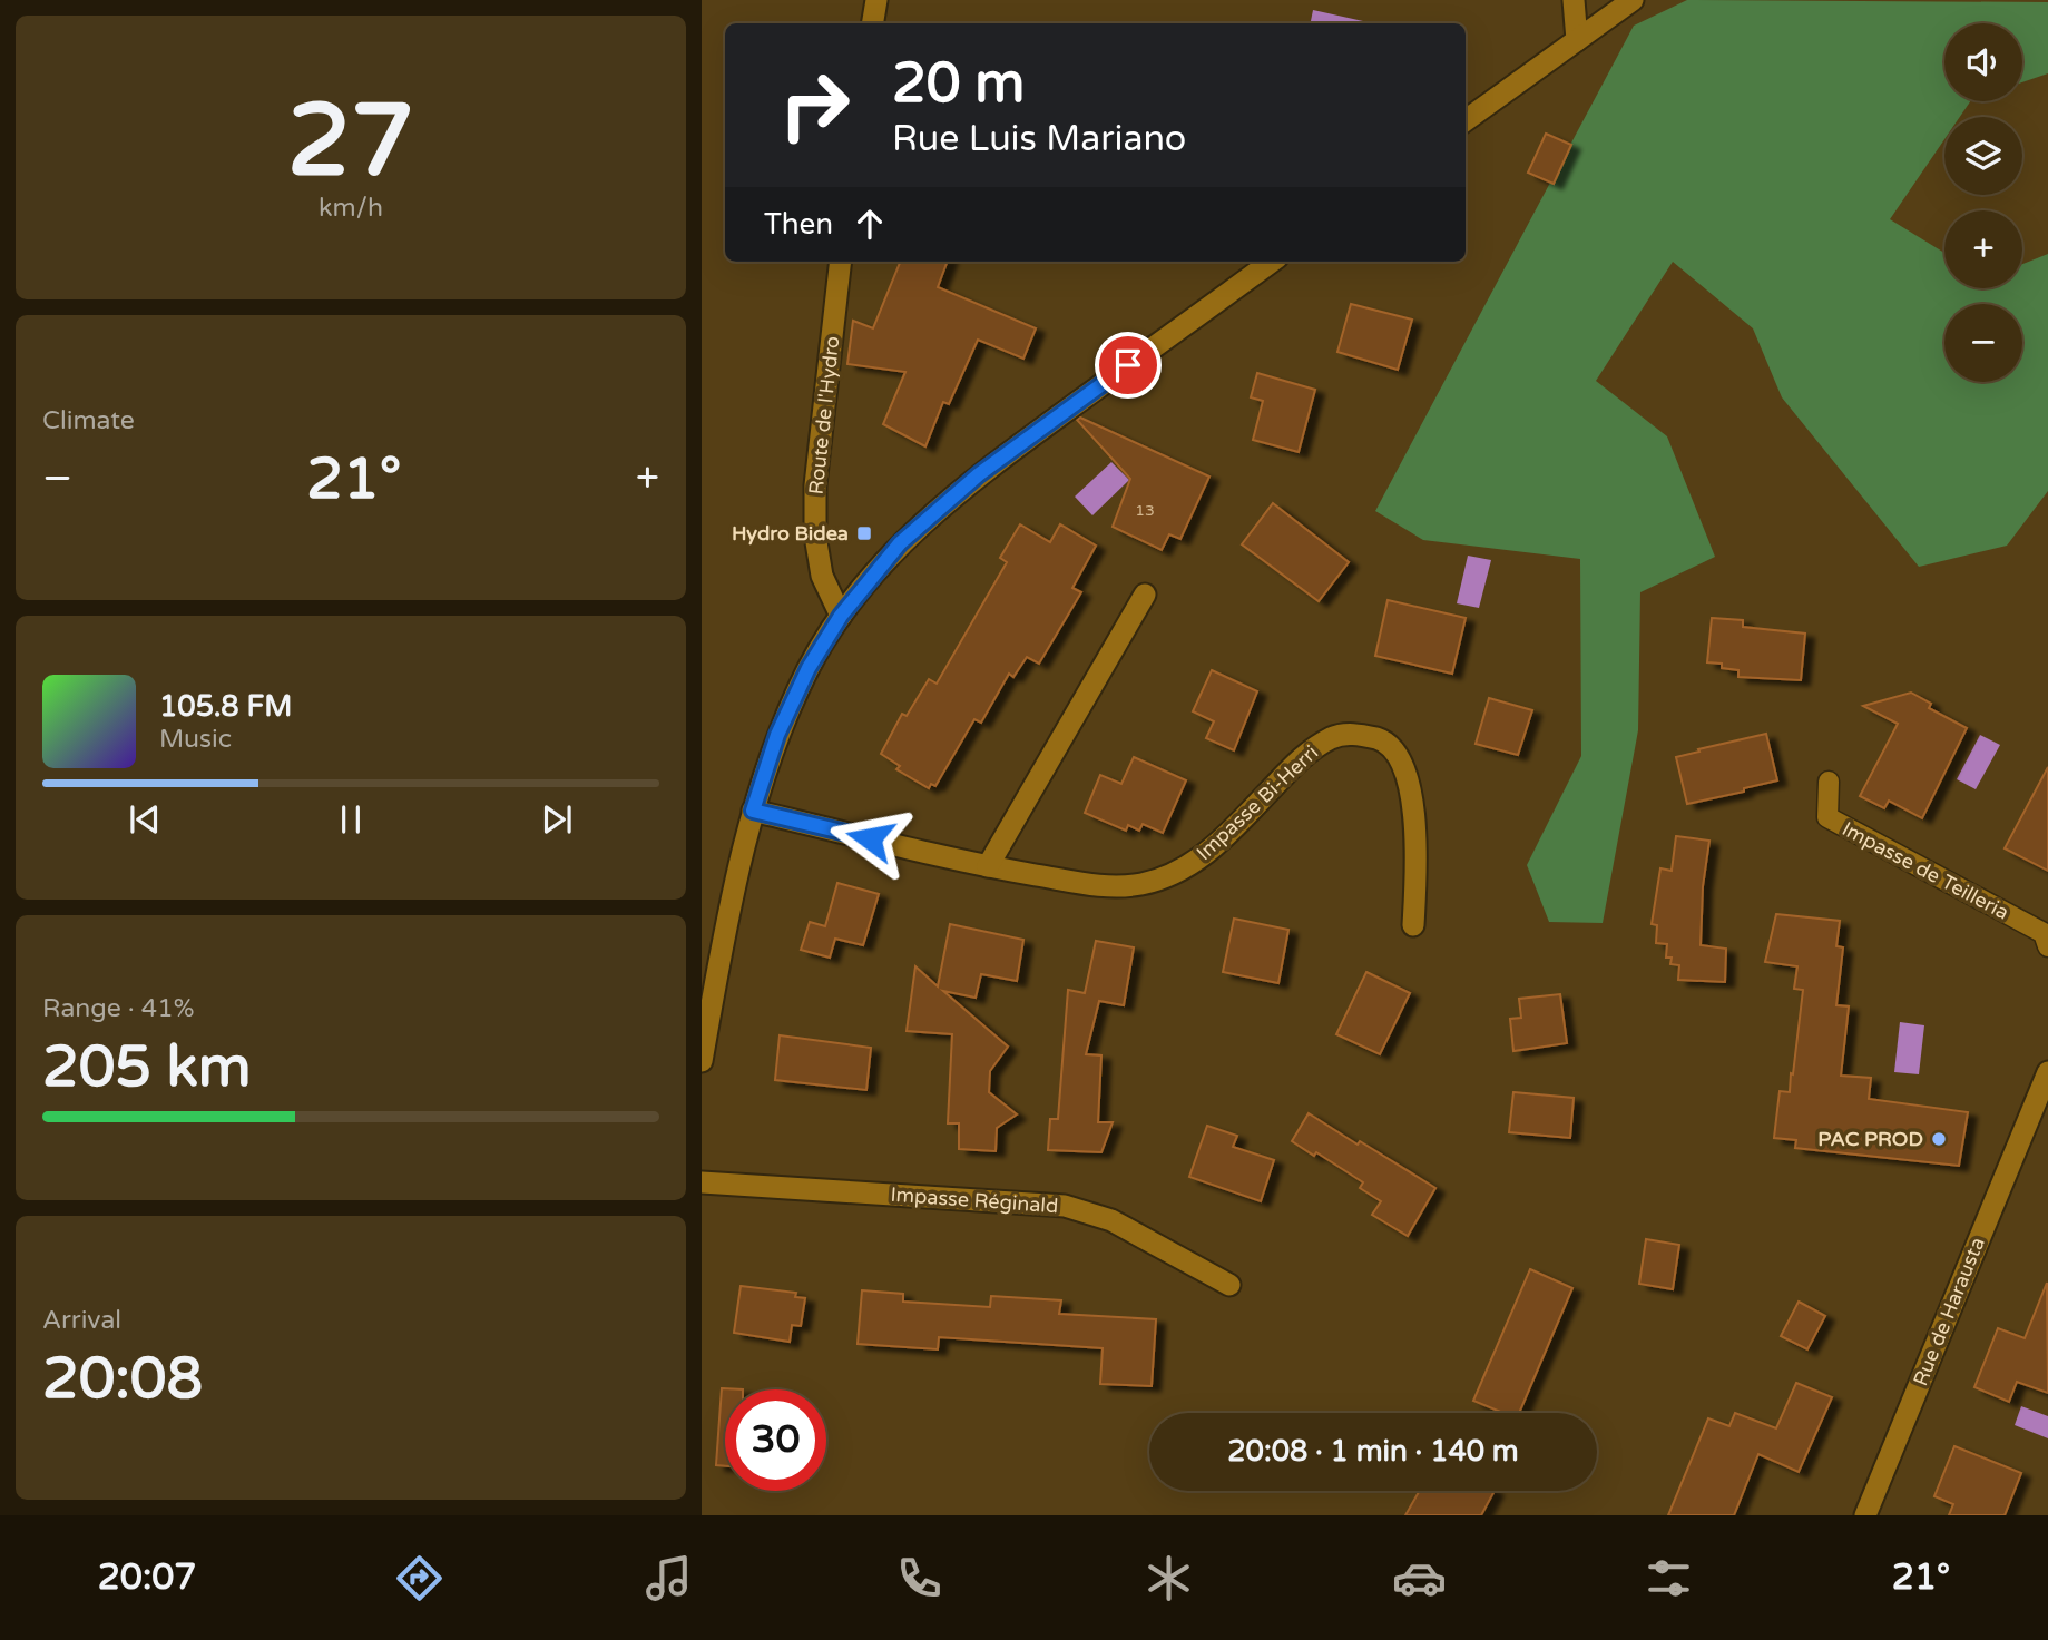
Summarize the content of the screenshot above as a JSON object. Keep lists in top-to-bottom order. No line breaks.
{"streets":{"street":["Route de l'Hydro","Impasse Bi-Herri","Impasse Réginald","Rue de Harausta"],"lane":["Impasse de Teilleria"]},"places":{"transit":["Hydro Bidea"],"other":["PAC PROD"]},"house_numbers":["13"],"page":{"tile":[["27","km/h"],"Climate",["Range · 41%","205 km"],["Arrival","20:08"]],"map_buttons":["+","−"],"turn":["20 m","Rue Luis Mariano"],"then":"Then","heat":["−","21°","+"],"song":["105.8 FM","Music"],"limit":"30","trip":"20:08 · 1 min · 140 m","tabs":["20:07","21°"]}}
